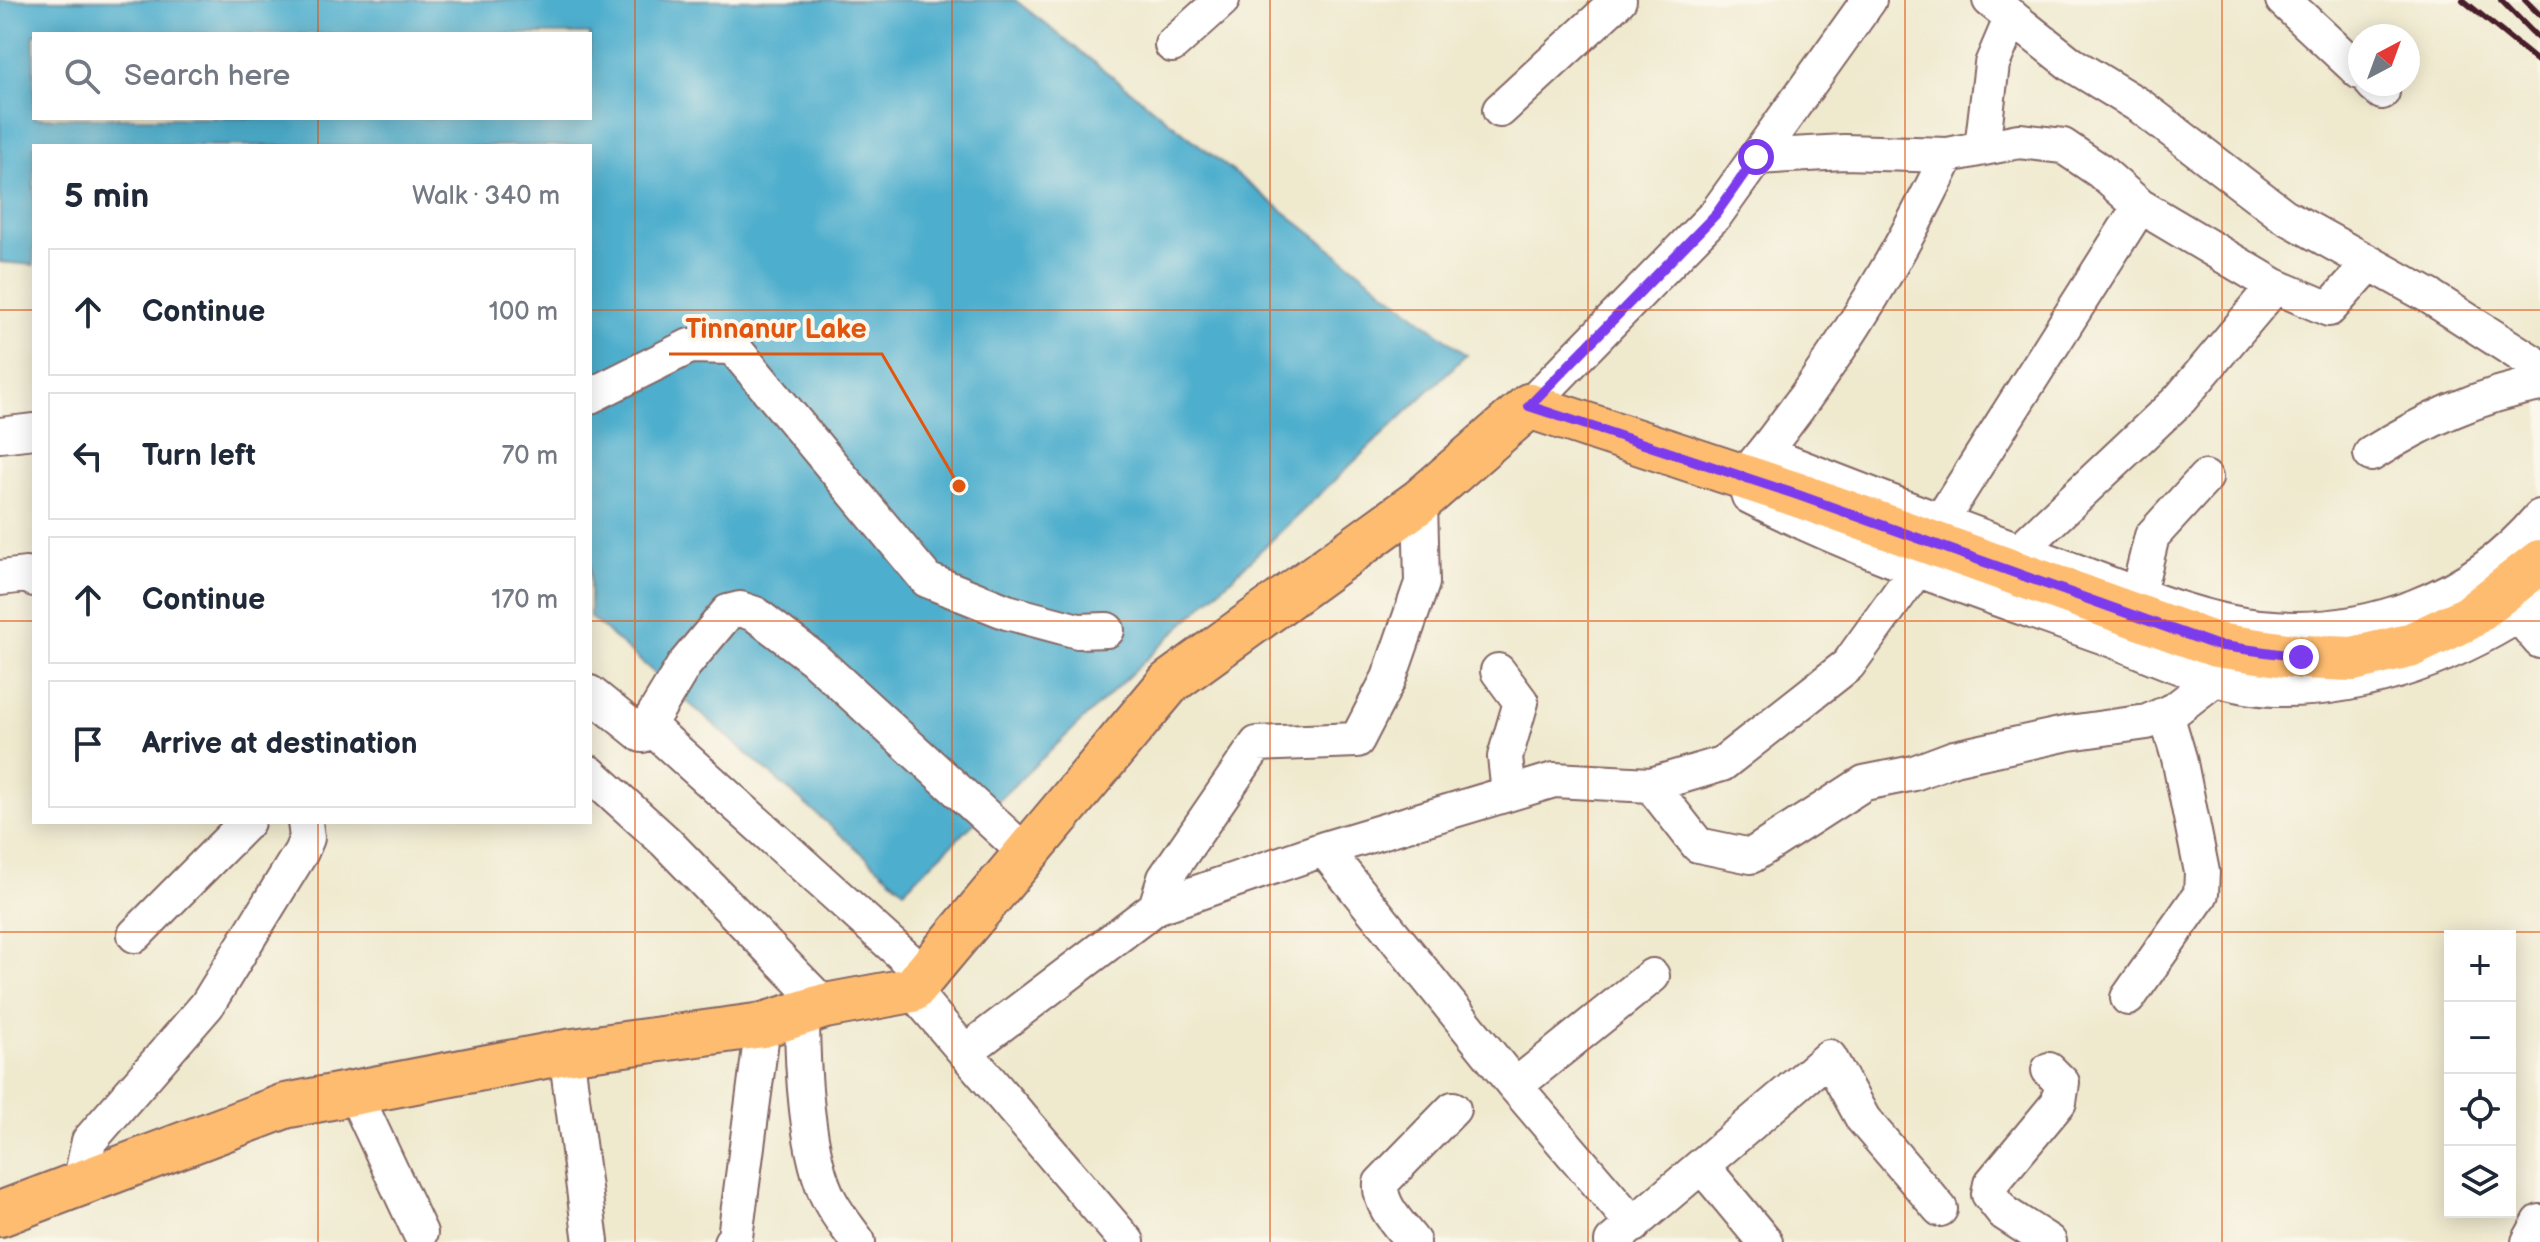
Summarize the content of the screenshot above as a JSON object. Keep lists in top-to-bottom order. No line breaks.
{"places":["Tinnanur Lake"],"north":"top right","page":{"search":"Search here","heading":["5 min","Walk · 340 m"],"list":[["Continue","100 m"],["Turn left","70 m"],["Continue","170 m"],"Arrive at destination"],"map_buttons":["+","−"]}}
